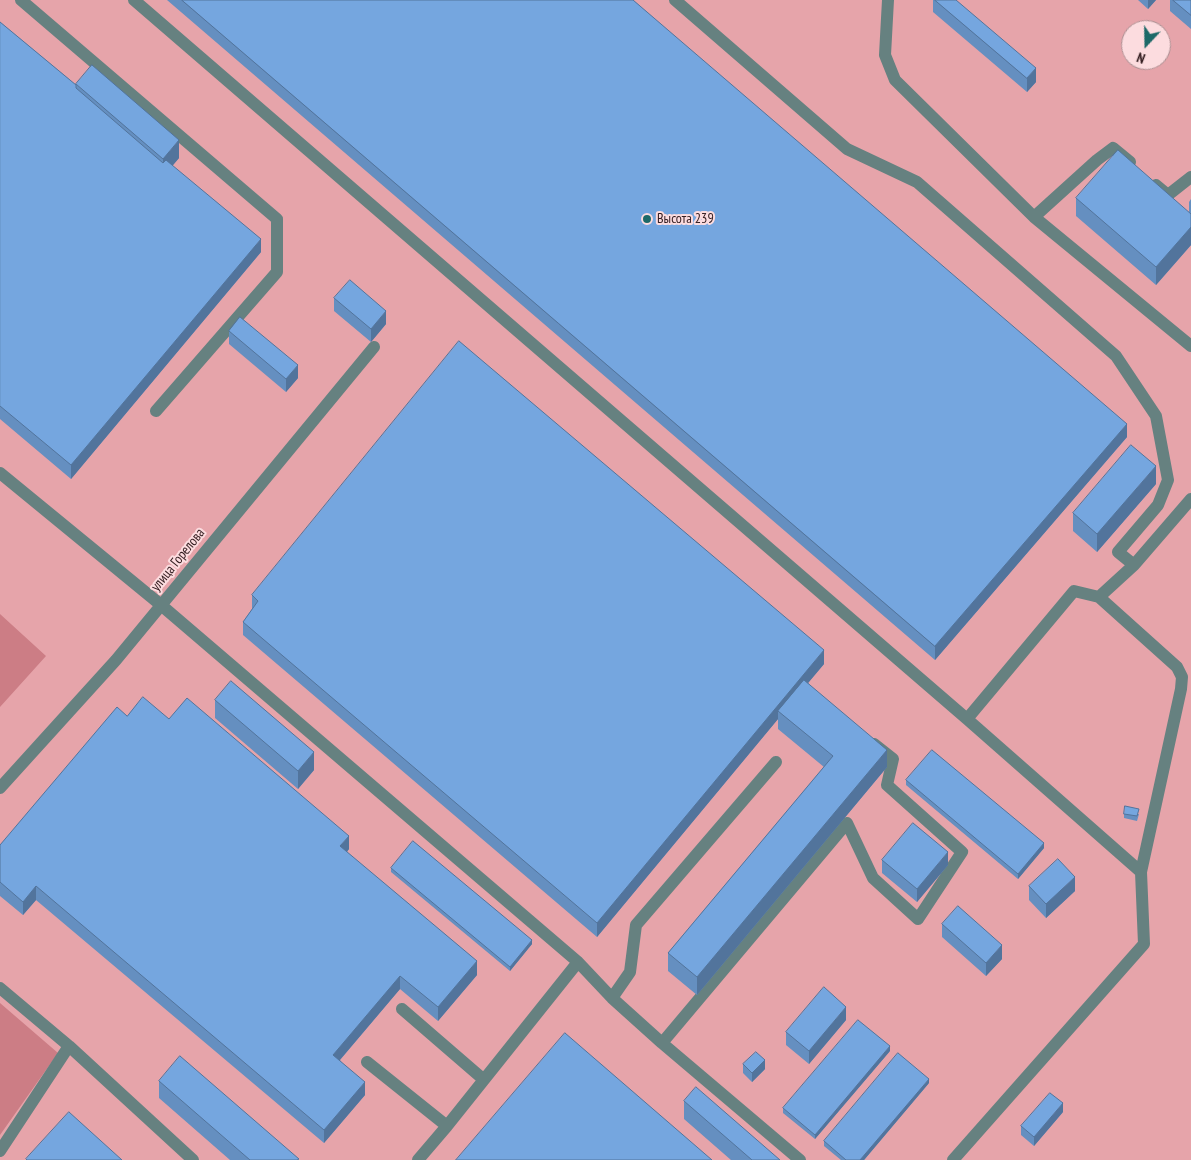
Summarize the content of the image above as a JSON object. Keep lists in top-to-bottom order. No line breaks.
{"streets":{"street":["улица Горелова"]},"places":["Высота 239"],"north":"bottom"}
